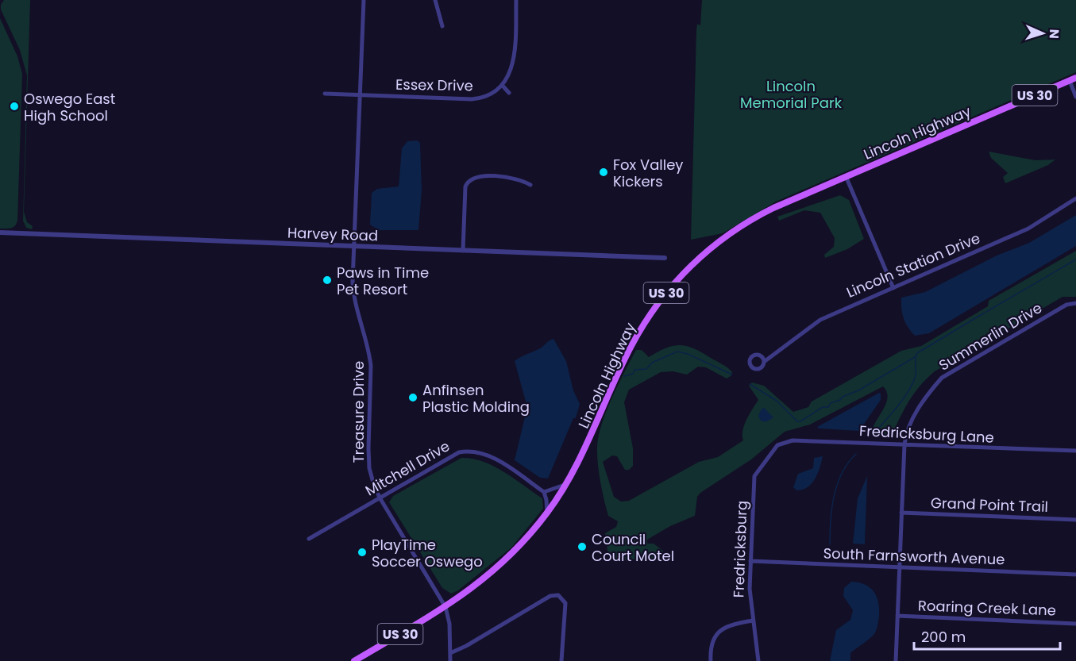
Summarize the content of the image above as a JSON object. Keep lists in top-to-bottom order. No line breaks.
{"streets":{"main road":["US 30","Lincoln Highway"],"street":["Essex Drive","Harvey Road","Lincoln Station Drive","Summerlin Drive","Treasure Drive","Fredricksburg Lane","Mitchell Drive","Grand Point Trail","Fredricksburg","South Farnsworth Avenue","Roaring Creek Lane"]},"crossings":[["Essex Drive","Treasure Drive"],["Lincoln Highway","Treasure Drive"],["Harvey Road","Treasure Drive"],["Summerlin Drive","Fredricksburg Lane"],["Summerlin Drive","Grand Point Trail"],["Summerlin Drive","South Farnsworth Avenue"],["Summerlin Drive","Roaring Creek Lane"],["Treasure Drive","Mitchell Drive"],["Fredricksburg Lane","Fredricksburg"],["Fredricksburg","South Farnsworth Avenue"]],"parks":["Lincoln Memorial Park"],"places":["Oswego East High School","Fox Valley Kickers","Paws in Time Pet Resort","Anfinsen Plastic Molding","Council Court Motel","PlayTime Soccer Oswego"],"scale_bar":"200 m","north":"right"}
